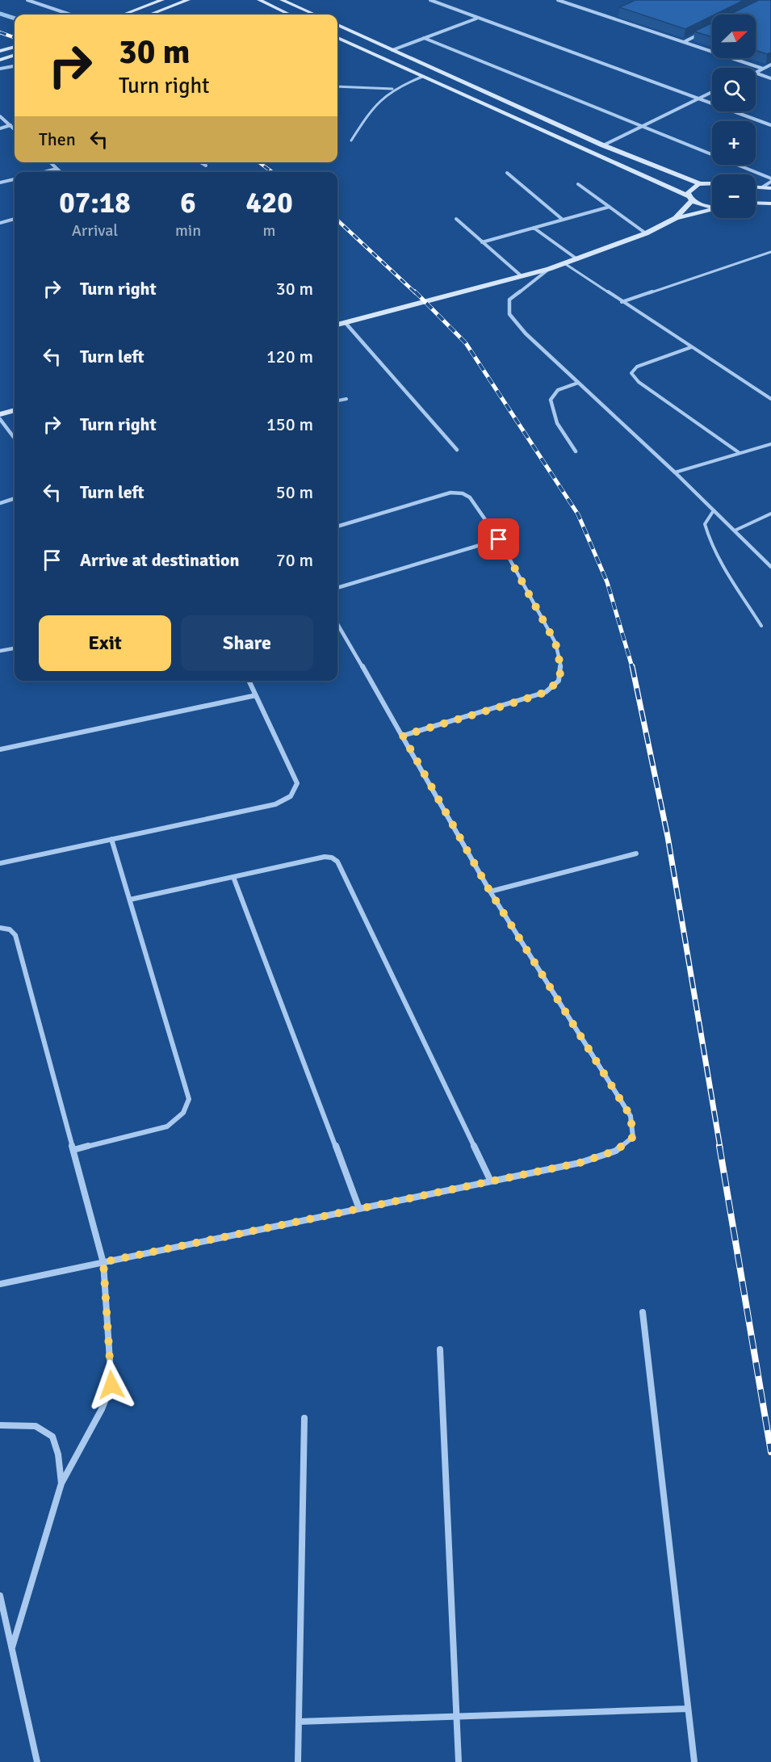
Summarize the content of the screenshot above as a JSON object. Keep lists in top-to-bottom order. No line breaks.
{"north":"top right","page":{"map_buttons":["+","−"],"turn":["30 m","Turn right"],"then":"Then","eta":["07:18","Arrival","6","min","420","m"],"list":[{"name":"Turn right","value":"30 m"},{"name":"Turn left","value":"120 m"},{"name":"Turn right","value":"150 m"},{"name":"Turn left","value":"50 m"},{"name":"Arrive at destination","value":"70 m"}],"buttons":["Exit","Share"]}}
